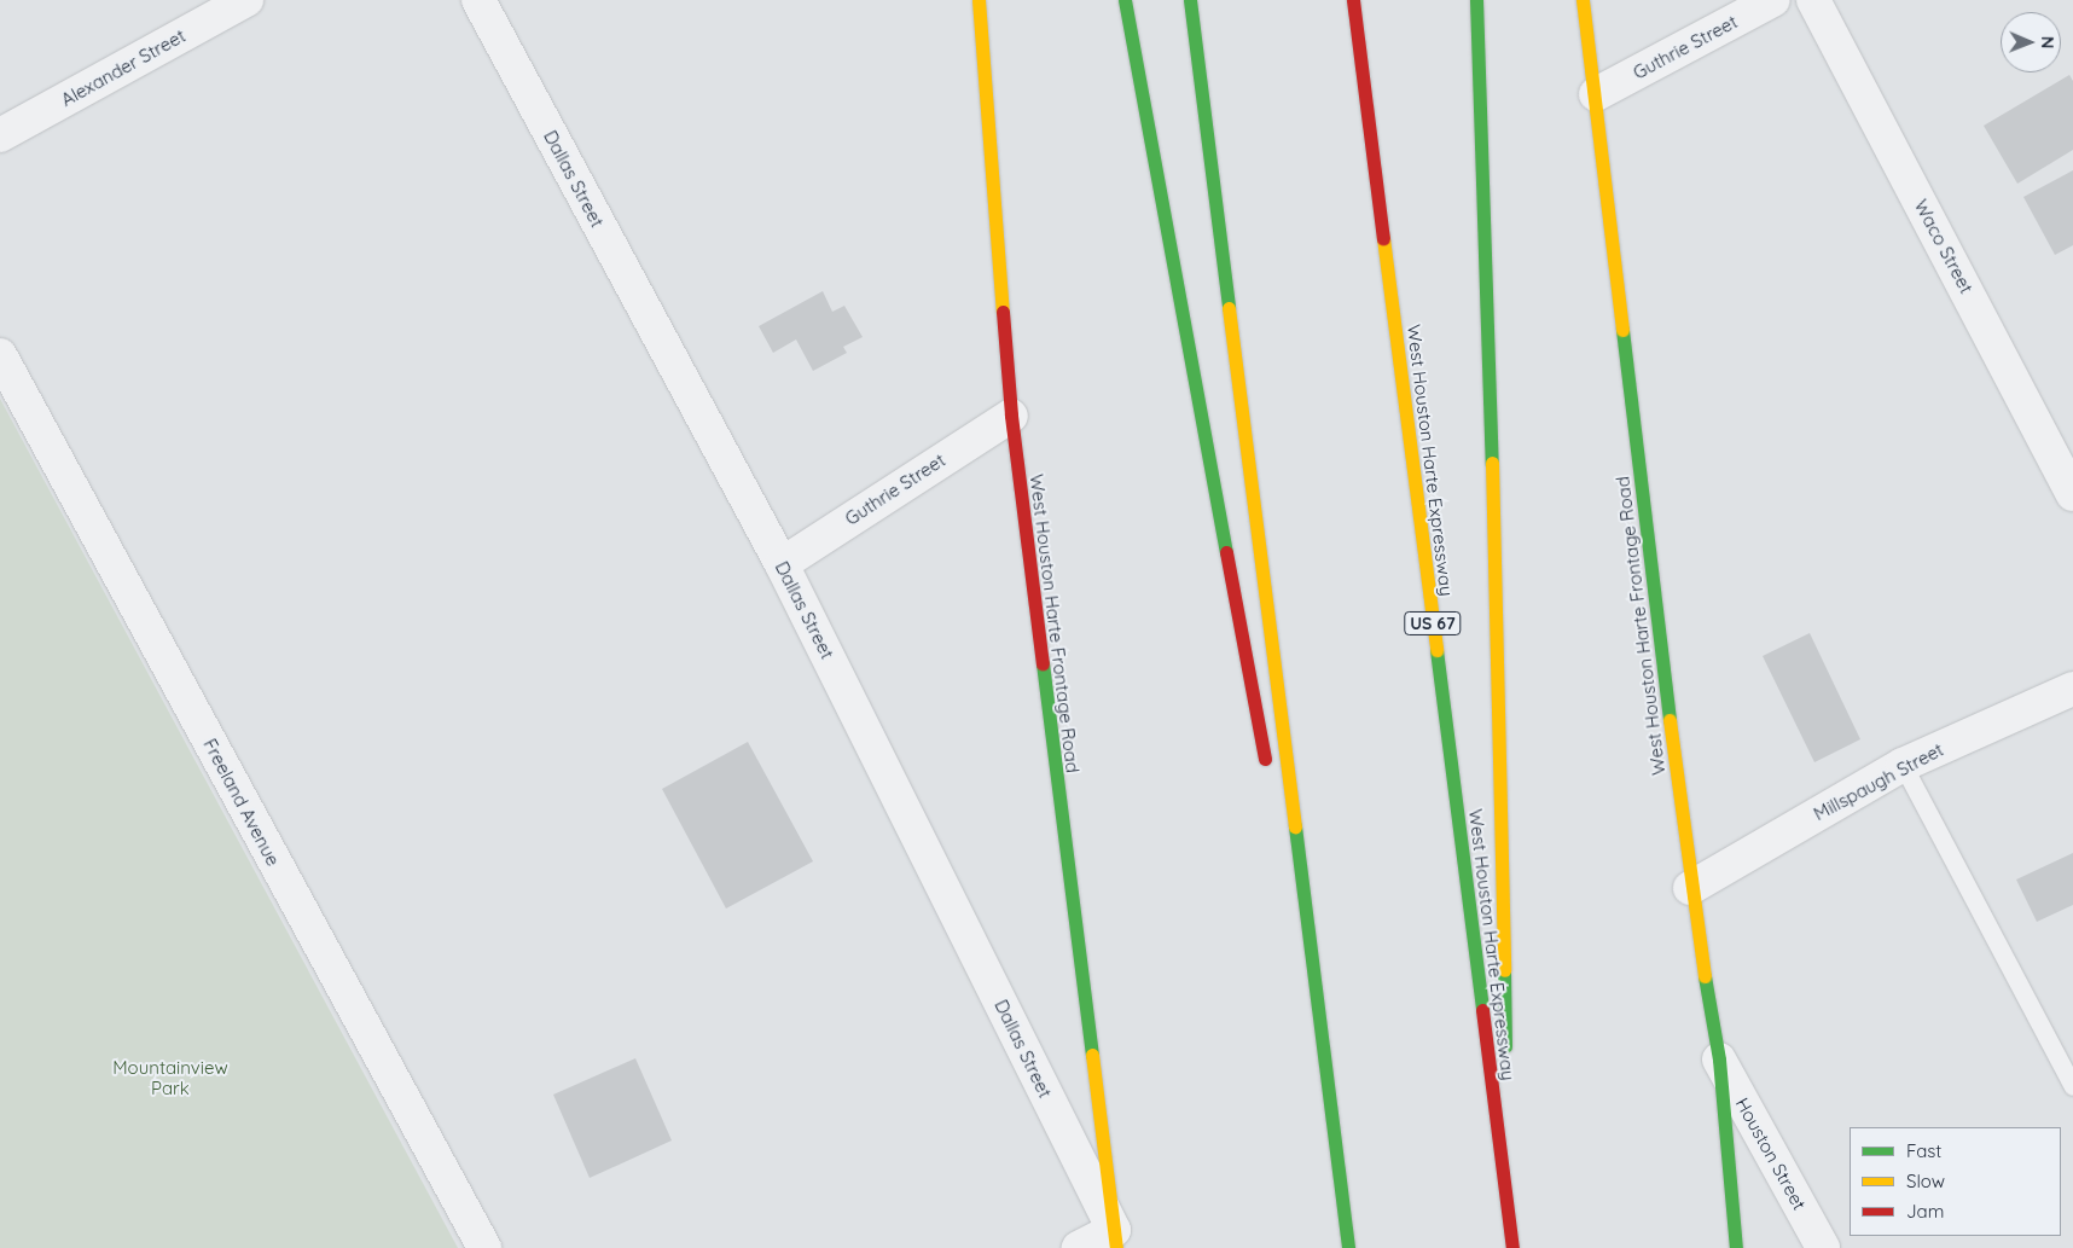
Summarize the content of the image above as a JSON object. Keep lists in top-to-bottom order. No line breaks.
{"streets":{"main road":["West Houston Harte Expressway","West Houston Harte Frontage Road","US 67"],"street":["Guthrie Street","Alexander Street","Dallas Street","Waco Street","Millspaugh Street","Freeland Avenue","Houston Street"]},"crossings":[["Guthrie Street","Dallas Street"],["Guthrie Street","West Houston Harte Frontage Road"],["Dallas Street","West Houston Harte Frontage Road"],["West Houston Harte Frontage Road","Millspaugh Street"],["West Houston Harte Frontage Road","Houston Street"]],"parks":["Mountainview Park"],"legend":["Fast","Slow","Jam"],"north":"right"}
